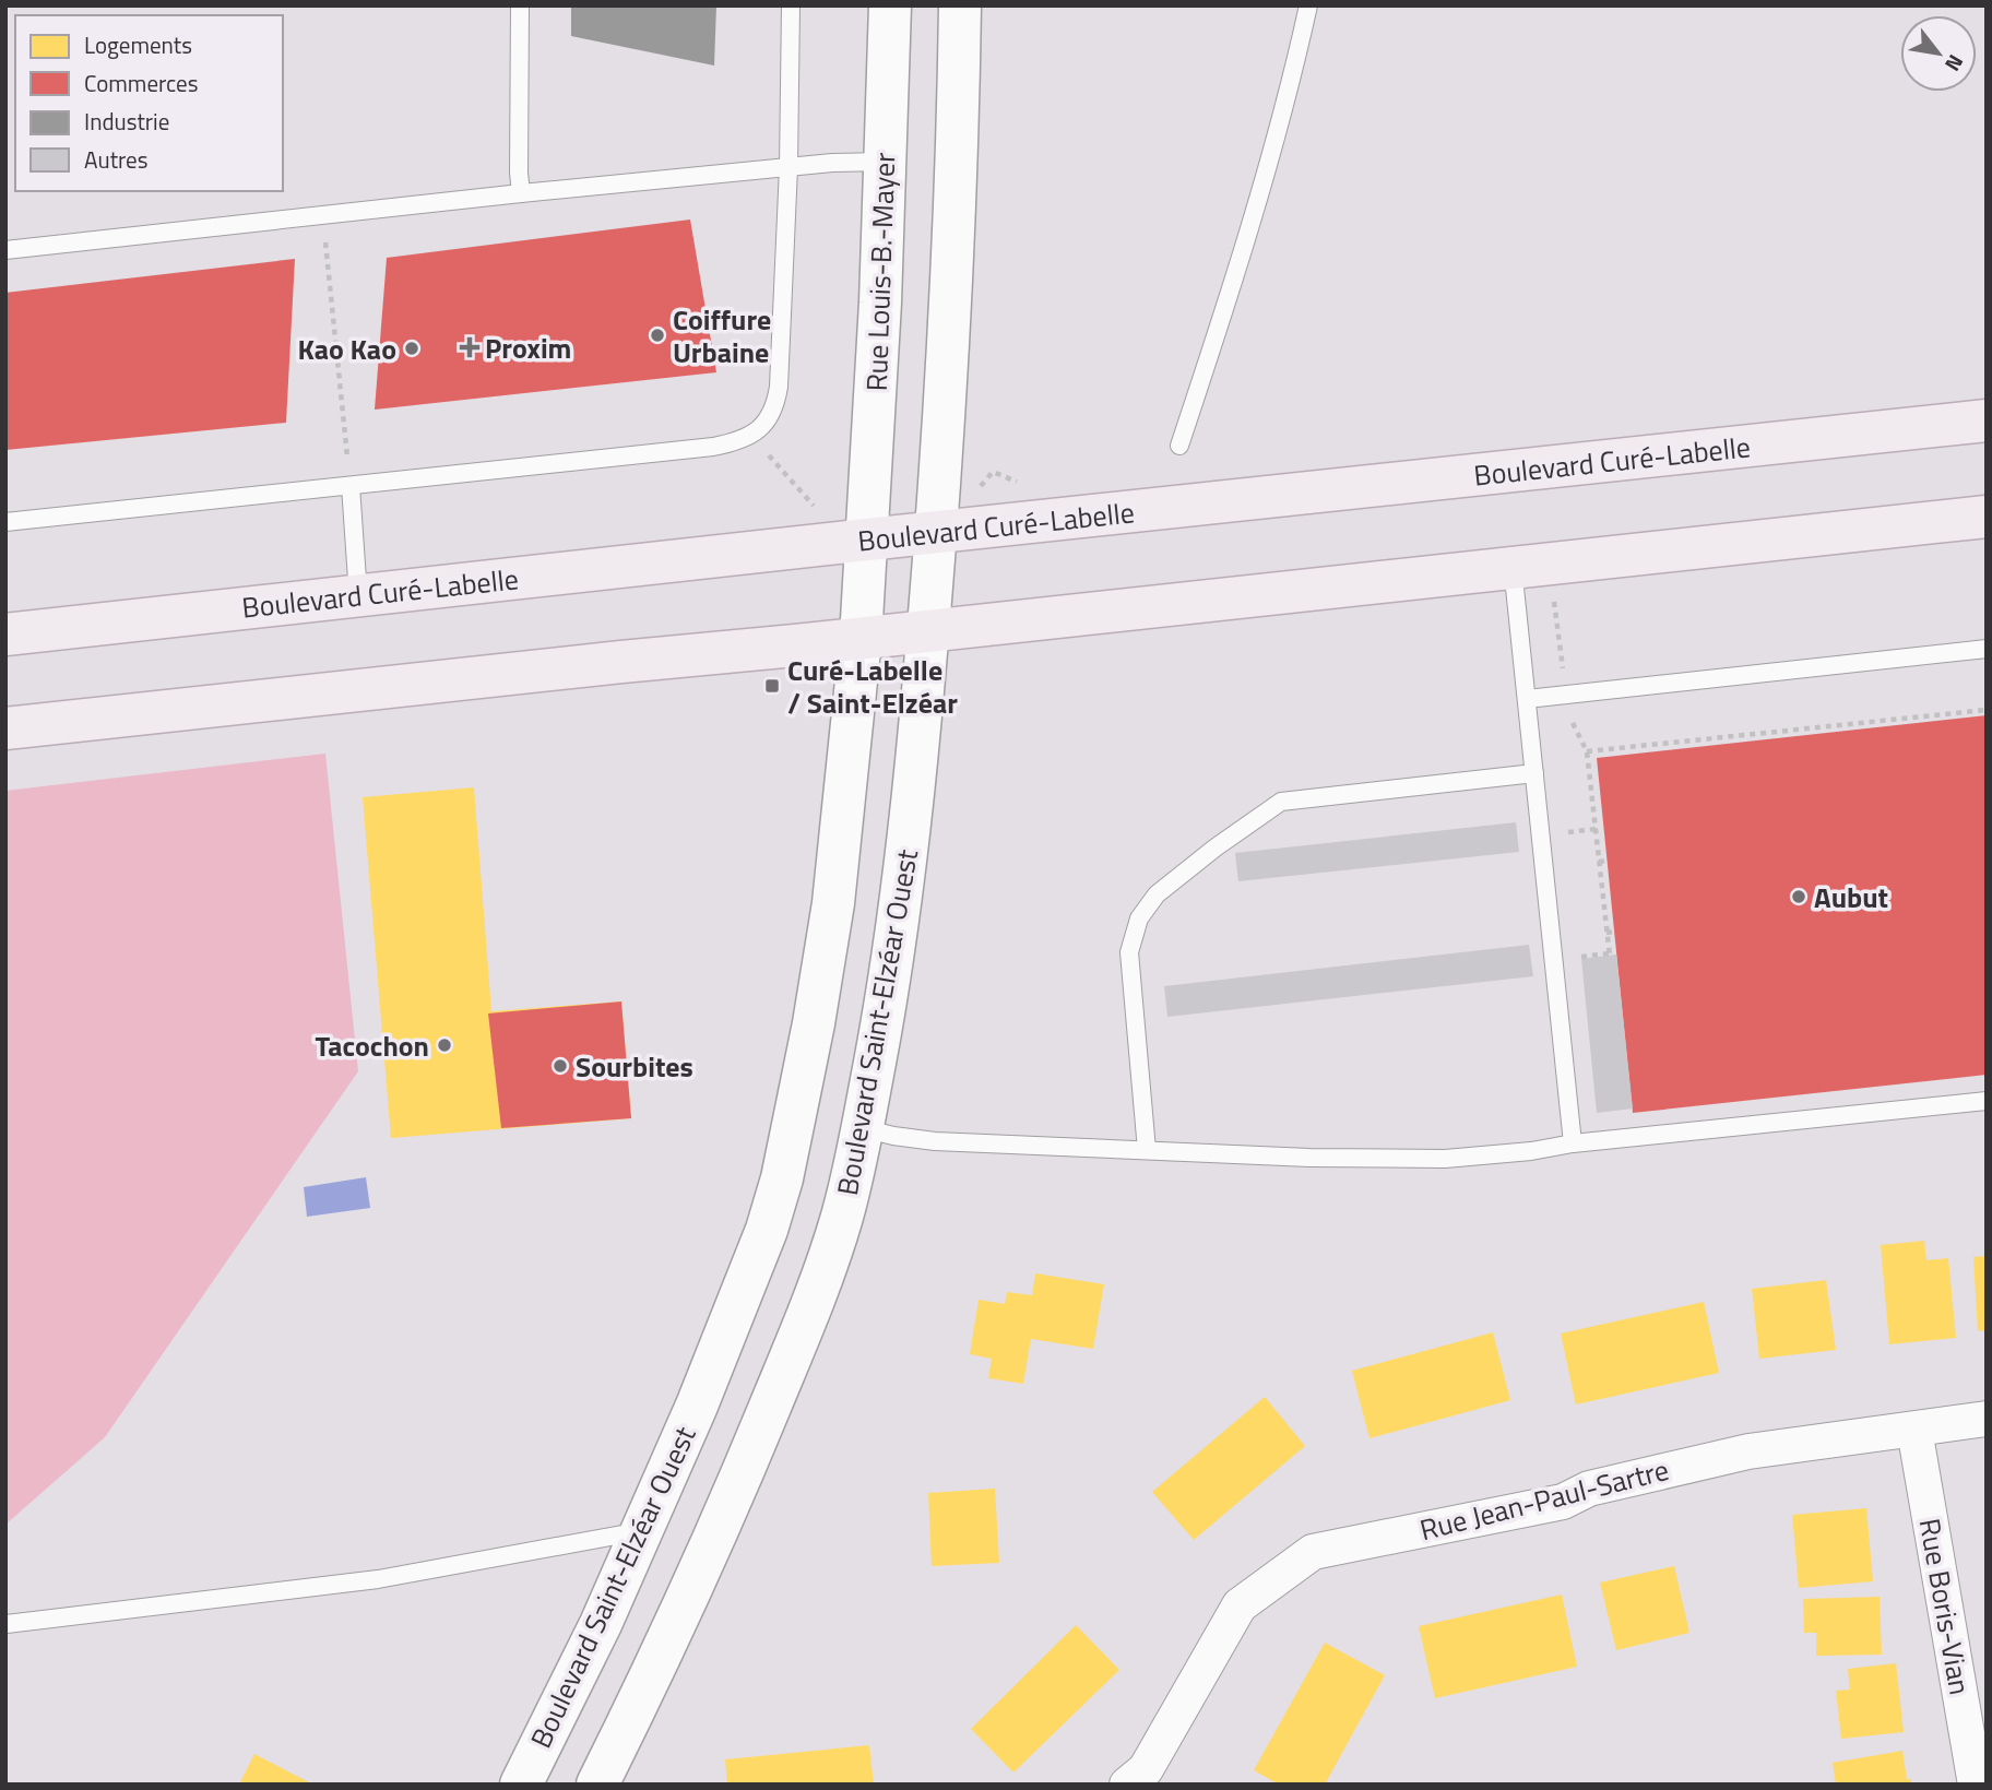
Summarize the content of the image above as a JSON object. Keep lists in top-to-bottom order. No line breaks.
{"streets":{"main road":["Boulevard Curé-Labelle"],"street":["Rue Louis-B.-Mayer","Boulevard Saint-Elzéar Ouest","Rue Jean-Paul-Sartre","Rue Boris-Vian"]},"crossings":[["Rue Louis-B.-Mayer","Boulevard Curé-Labelle"],["Rue Louis-B.-Mayer","Boulevard Saint-Elzéar Ouest"],["Boulevard Curé-Labelle","Boulevard Saint-Elzéar Ouest"],["Rue Jean-Paul-Sartre","Rue Boris-Vian"]],"places":{"other":["Coiffure Urbaine","Kao Kao","Aubut","Tacochon","Sourbites"],"health":["Proxim"],"transit":["Curé-Labelle / Saint-Elzéar"]},"legend":["Logements","Commerces","Industrie","Autres"],"north":"bottom right"}
